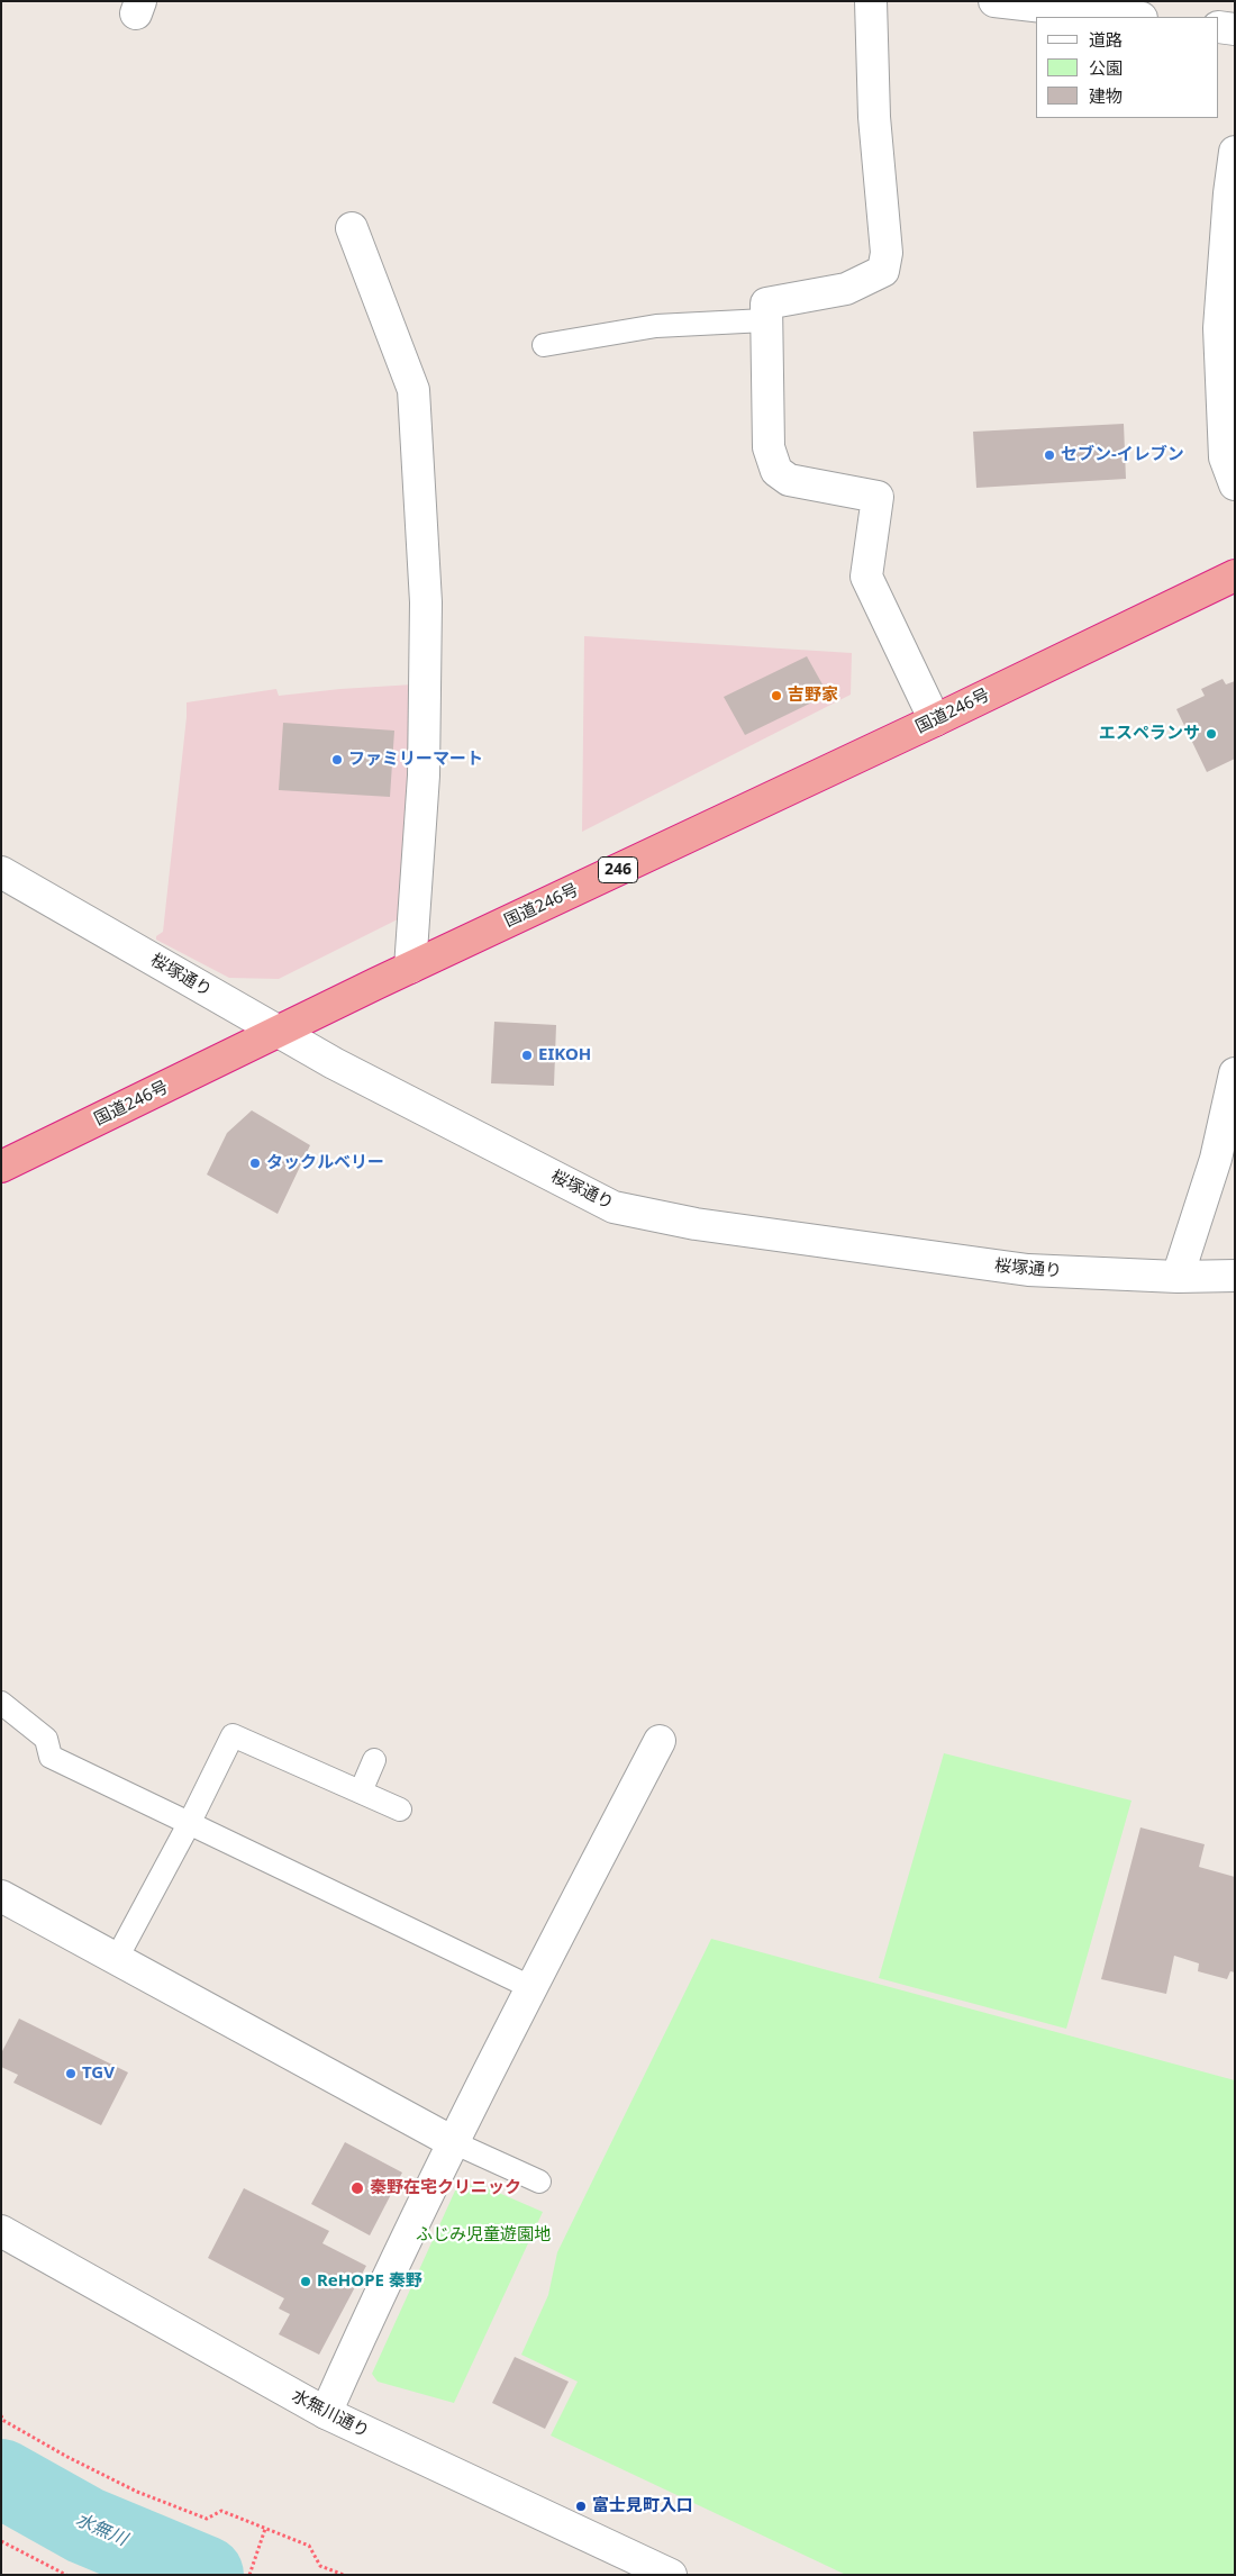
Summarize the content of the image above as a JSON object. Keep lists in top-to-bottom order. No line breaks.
{"streets":{"highway":["国道246号","246"],"street":["桜塚通り","水無川通り"]},"crossings":[["国道246号","桜塚通り"]],"water":["水無川"],"parks":["ふじみ児童遊園地"],"places":["セブン-イレブン","吉野家","エスペランサ","ファミリーマート","EIKOH","タックルベリー","TGV","秦野在宅クリニック","ReHOPE 秦野","富士見町入口"],"legend":["道路","公園","建物"]}
